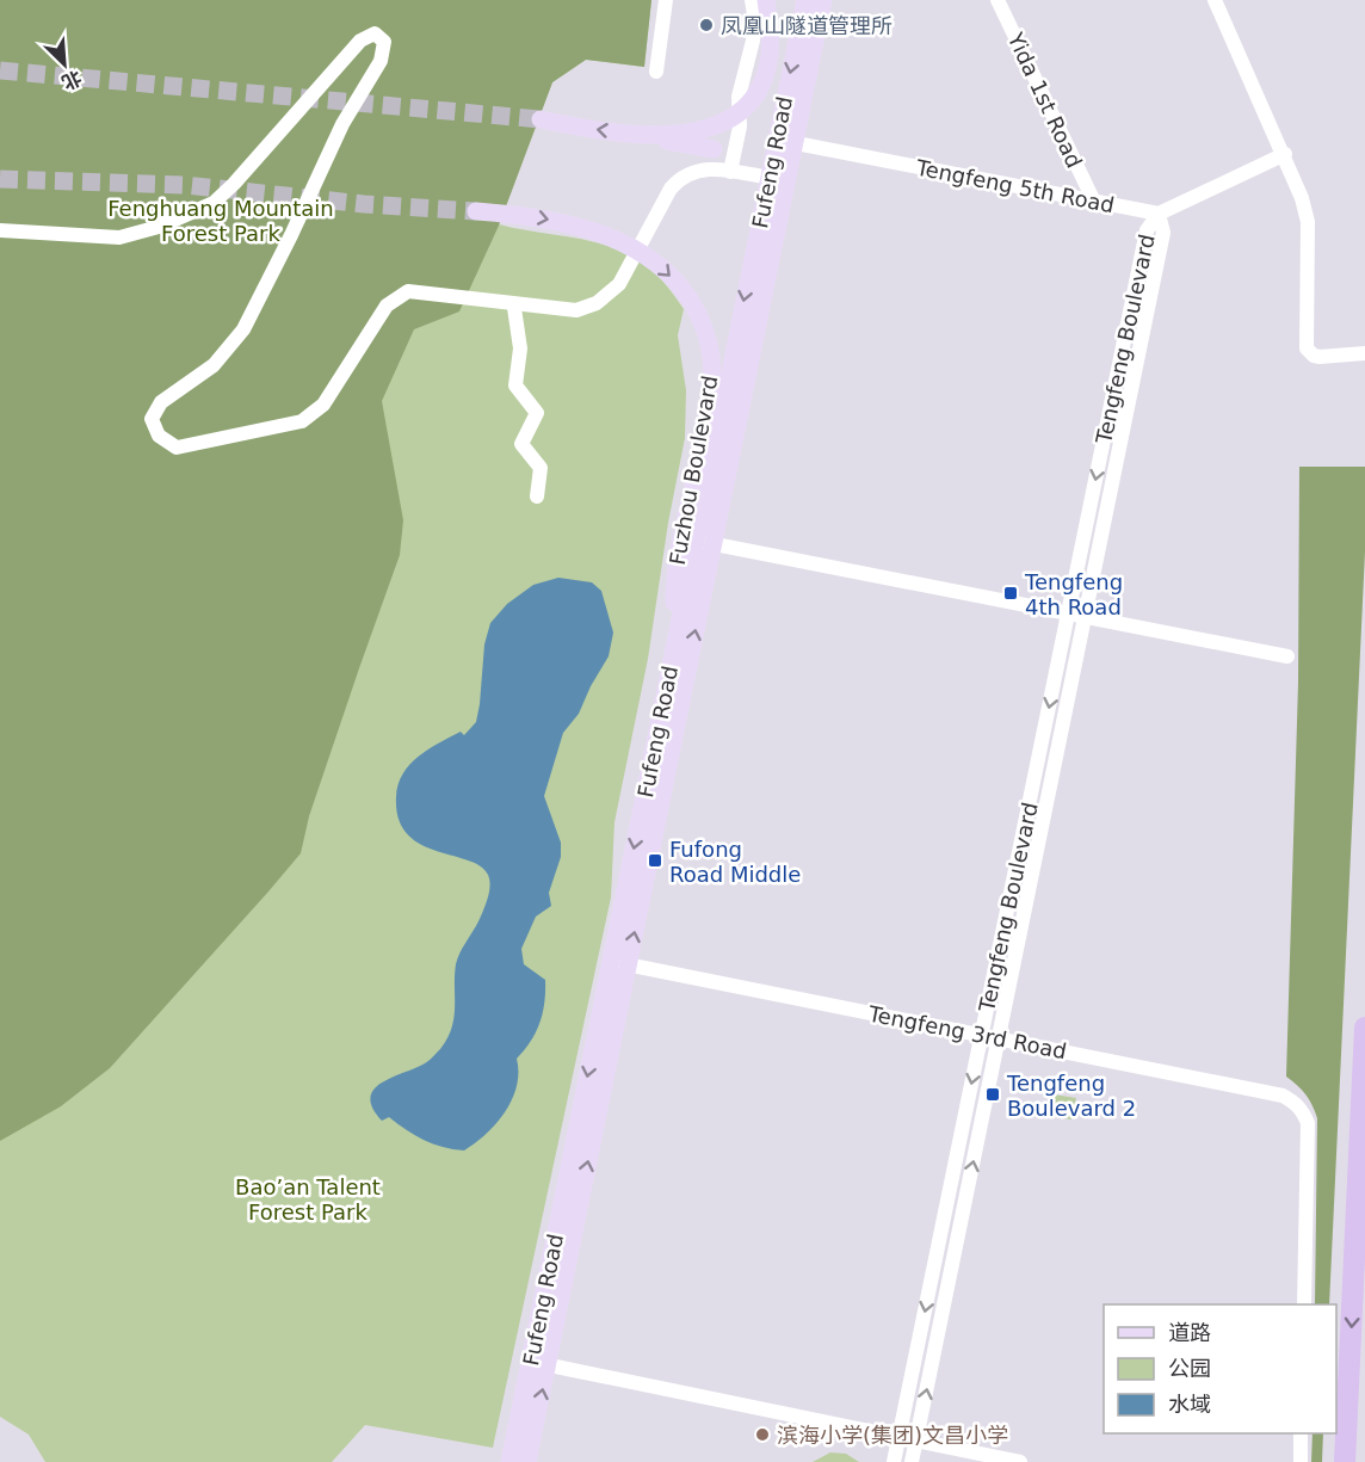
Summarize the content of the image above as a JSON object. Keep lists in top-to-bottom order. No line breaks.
{"streets":{"main road":["Fufeng Road","Fuzhou Boulevard"],"street":["Yida 1st Road","Tengfeng 5th Road","Tengfeng Boulevard","Tengfeng 3rd Road"]},"crossings":[["Yida 1st Road","Tengfeng 5th Road"],["Fufeng Road","Tengfeng 5th Road"],["Fufeng Road","Fuzhou Boulevard"],["Fufeng Road","Tengfeng 3rd Road"],["Tengfeng 5th Road","Tengfeng Boulevard"],["Tengfeng Boulevard","Tengfeng 3rd Road"]],"one_way":["Fuzhou Boulevard"],"parks":["Fenghuang Mountain Forest Park","Bao’an Talent Forest Park"],"places":{"other":["凤凰山隧道管理所","滨海小学(集团)文昌小学"],"transit":["Tengfeng 4th Road","Fufong Road Middle","Tengfeng Boulevard 2"]},"legend":["道路","公园","水域"],"north":"bottom right"}
